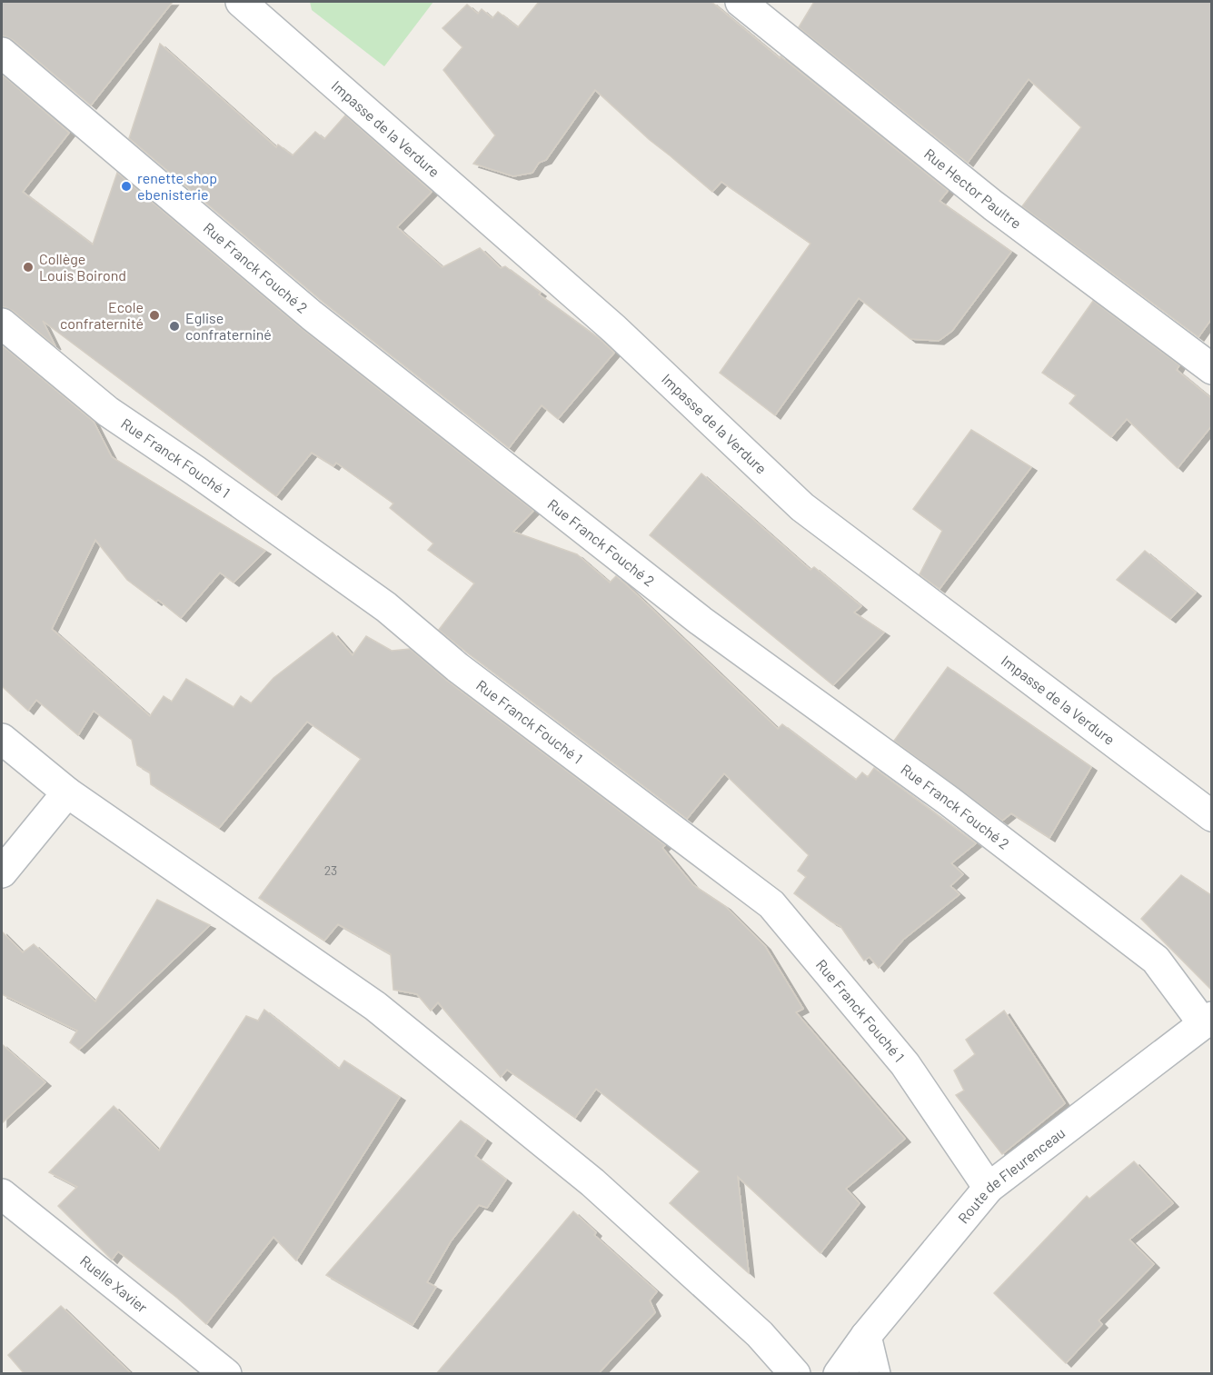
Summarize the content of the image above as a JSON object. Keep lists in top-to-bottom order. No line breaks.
{"streets":{"street":["Impasse de la Verdure","Rue Hector Paultre","Rue Franck Fouché 2","Rue Franck Fouché 1","Route de Fleurenceau","Ruelle Xavier"]},"crossings":[["Rue Franck Fouché 2","Route de Fleurenceau"],["Rue Franck Fouché 1","Route de Fleurenceau"]],"places":["renette shop ebenisterie","Collège Louis Boirond","Ecole confraternité","Eglise confraterniné"],"house_numbers":["23"]}
